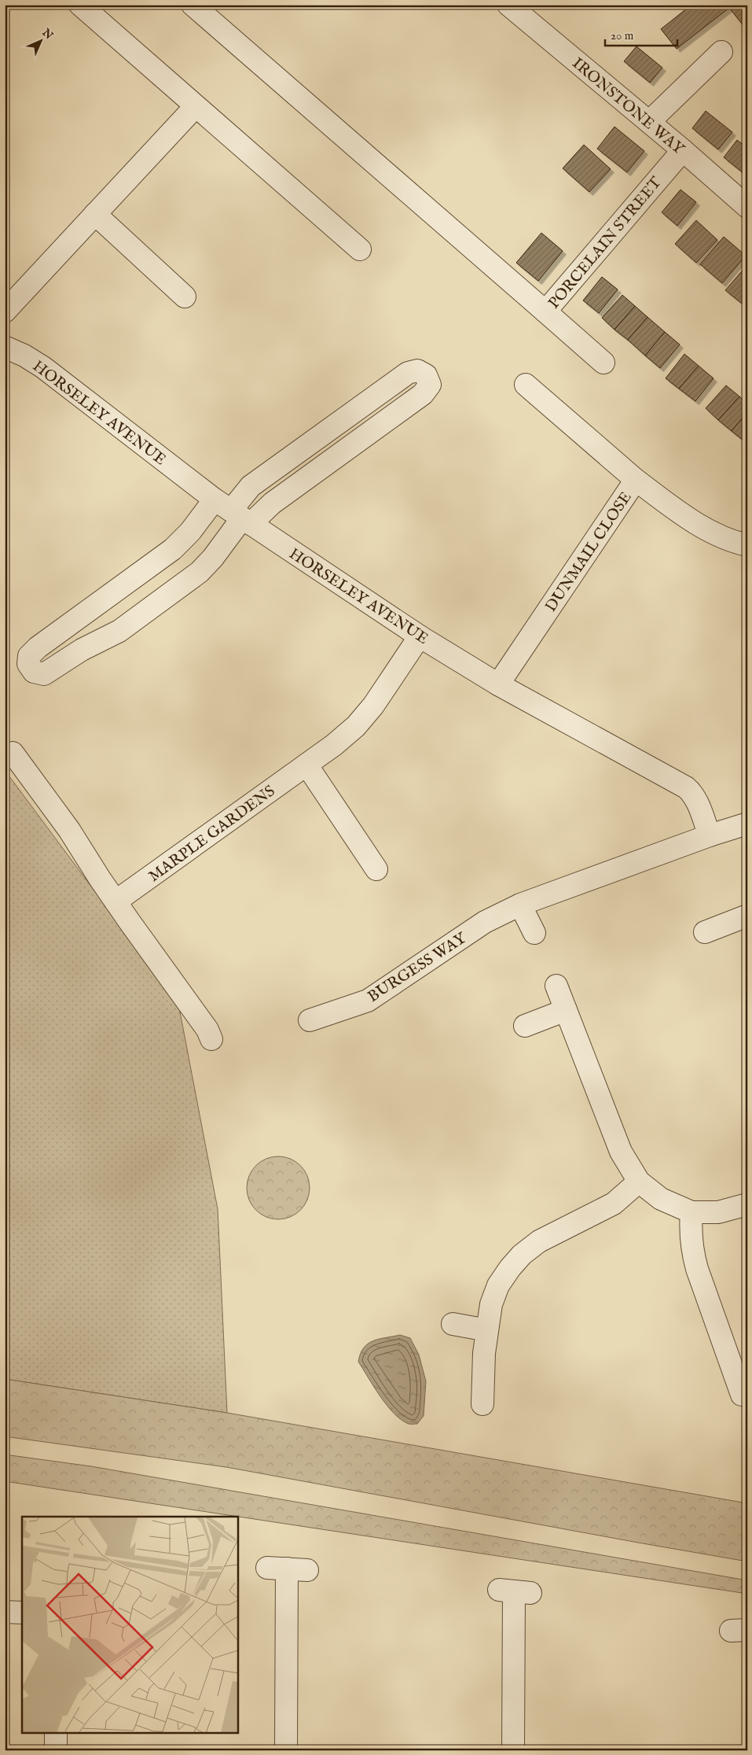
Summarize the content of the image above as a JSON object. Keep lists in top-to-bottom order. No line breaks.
{"streets":{"street":["IRONSTONE WAY","PORCELAIN STREET","HORSELEY AVENUE","DUNMAIL CLOSE","MARPLE GARDENS","BURGESS WAY"]},"crossings":[["IRONSTONE WAY","PORCELAIN STREET"],["HORSELEY AVENUE","DUNMAIL CLOSE"],["HORSELEY AVENUE","MARPLE GARDENS"],["HORSELEY AVENUE","BURGESS WAY"]],"scale_bar":"20 m","north":"top right"}
